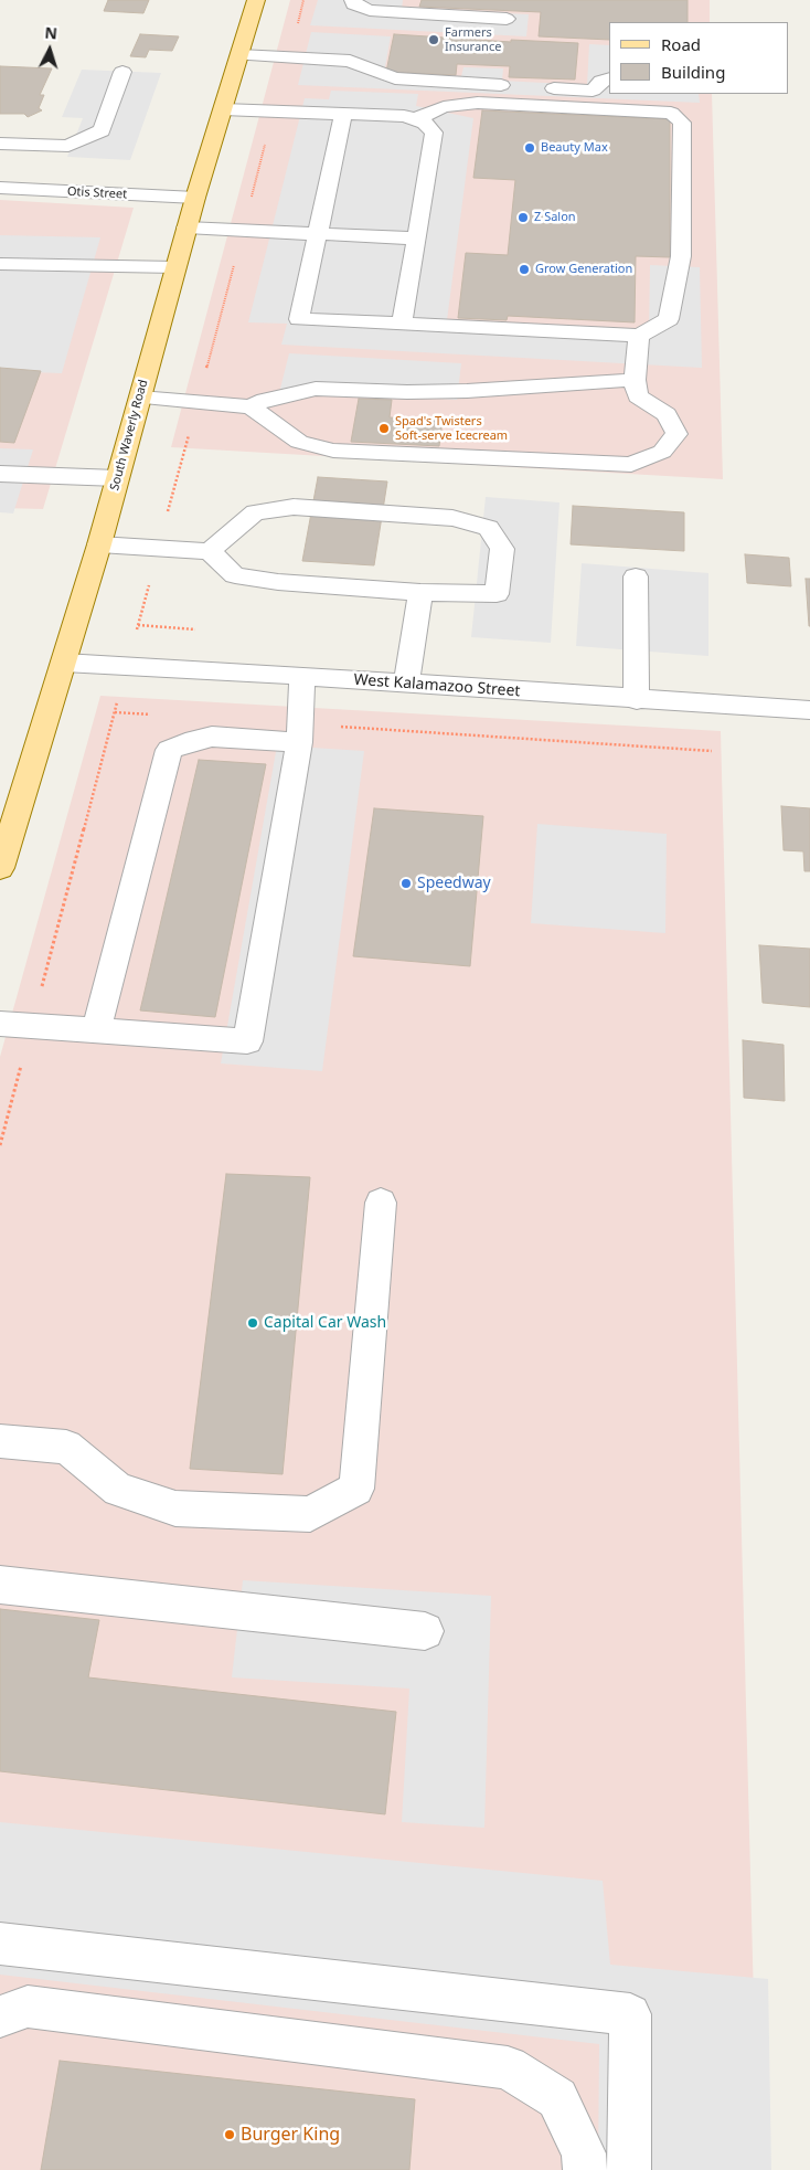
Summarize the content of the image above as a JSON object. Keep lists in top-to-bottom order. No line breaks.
{"streets":{"main road":["South Waverly Road"],"street":["Otis Street","West Kalamazoo Street"]},"crossings":[["Otis Street","South Waverly Road"],["South Waverly Road","West Kalamazoo Street"]],"places":["Farmers Insurance","Beauty Max","Z Salon","Grow Generation","Spad's Twisters Soft-serve Icecream","Speedway","Capital Car Wash","Burger King"],"legend":["Road","Building"],"north":"top"}
